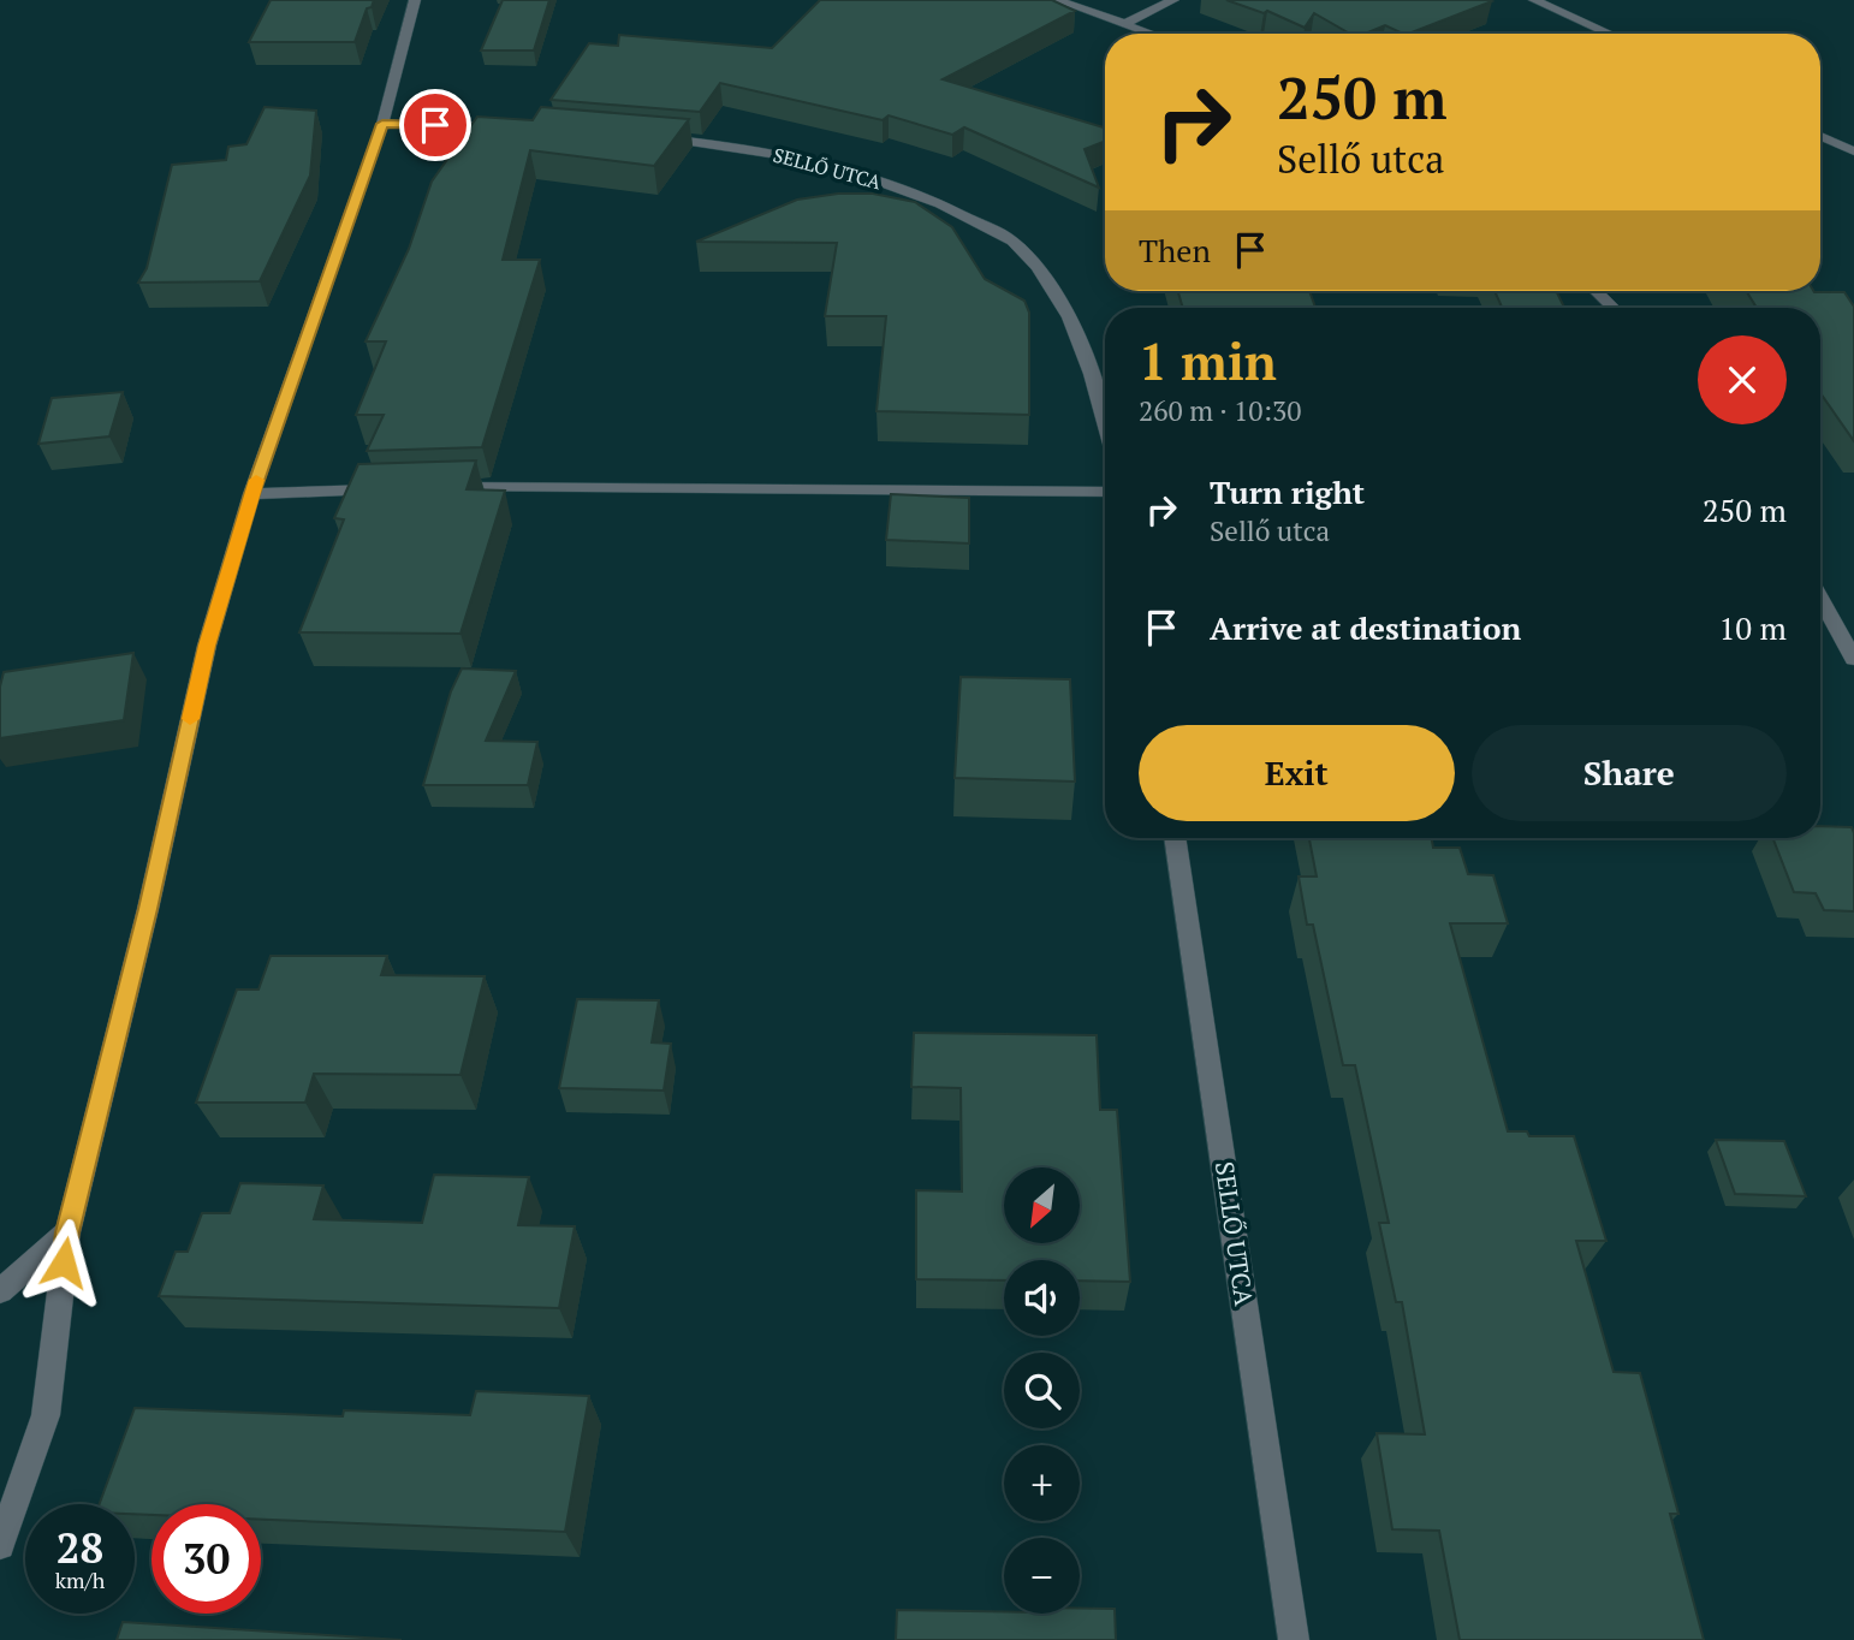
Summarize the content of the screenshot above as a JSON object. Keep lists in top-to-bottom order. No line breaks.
{"streets":{"street":["SELLŐ UTCA"]},"north":"bottom left","page":{"turn":["250 m","Sellő utca"],"then":"Then","heading":["1 min","260 m · 10:30"],"list":[{"name":"Turn right","note":"Sellő utca","value":"250 m"},{"name":"Arrive at destination","value":"10 m"}],"buttons":["Exit","Share"],"map_buttons":["+","−"],"speed":"28 km/h","limit":"30"}}
